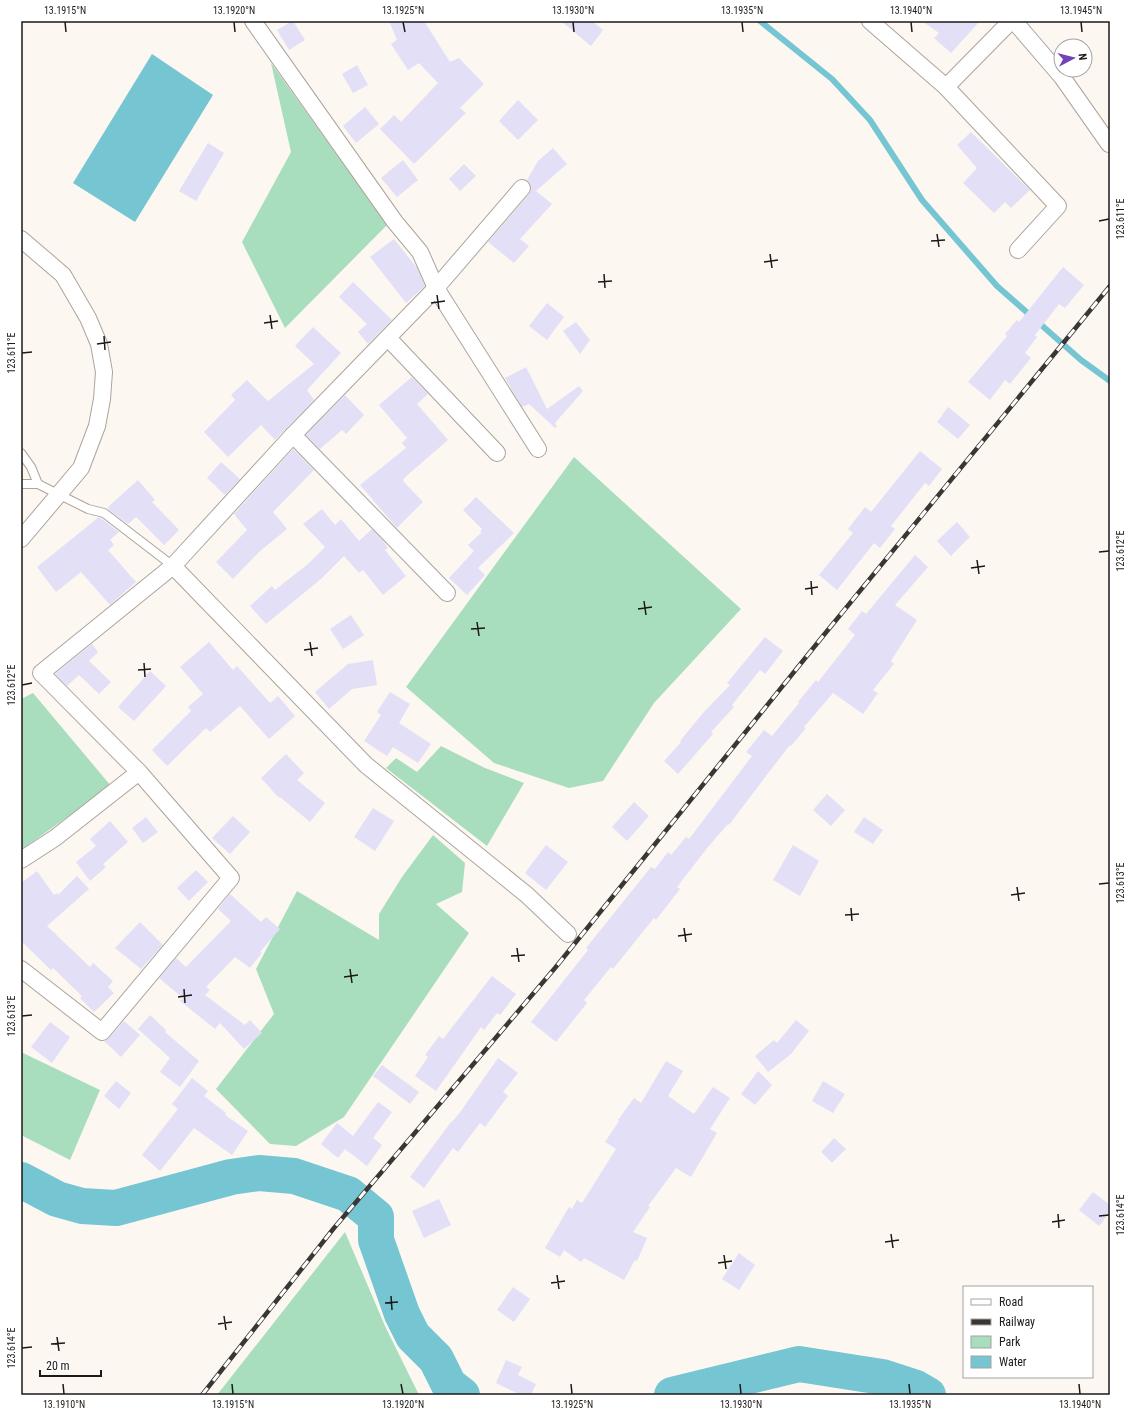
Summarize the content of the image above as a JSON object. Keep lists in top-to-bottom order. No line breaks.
{"legend":["Road","Railway","Park","Water"],"scale_bar":"20 m","north":"right","coordinates":["13.1915°N","13.1920°N","13.1925°N","13.1930°N","13.1935°N","13.1940°N","13.1945°N","123.611°E","123.612°E","123.613°E","123.614°E","13.1910°N"]}
